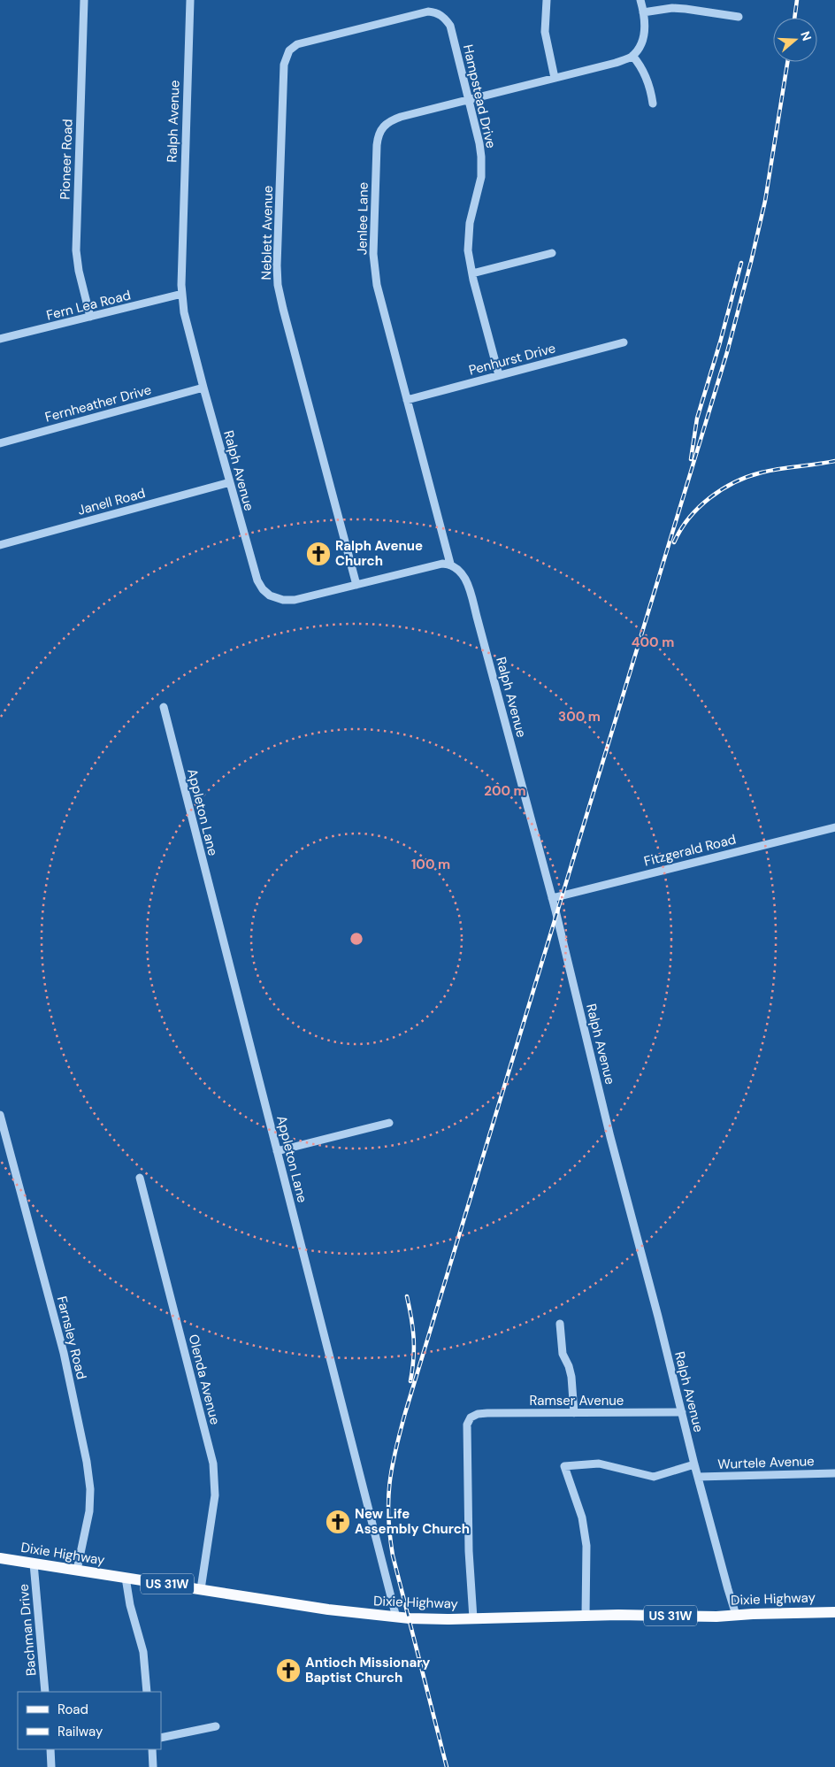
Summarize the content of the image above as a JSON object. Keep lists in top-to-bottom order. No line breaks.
{"streets":{"main road":["Dixie Highway","US 31W"],"street":["Hampstead Drive","Ralph Avenue","Pioneer Road","Jenlee Lane","Neblett Avenue","Fern Lea Road","Penhurst Drive","Fernheather Drive","Janell Road","Appleton Lane","Fitzgerald Road","Farnsley Road","Olenda Avenue","Ramser Avenue","Wurtele Avenue","Bachman Drive"]},"crossings":[["Hampstead Drive","Jenlee Lane"],["Hampstead Drive","Neblett Avenue"],["Hampstead Drive","Penhurst Drive"],["Ralph Avenue","Jenlee Lane"],["Ralph Avenue","Neblett Avenue"],["Ralph Avenue","Fern Lea Road"],["Ralph Avenue","Fernheather Drive"],["Ralph Avenue","Janell Road"],["Ralph Avenue","Fitzgerald Road"],["Ralph Avenue","Ramser Avenue"],["Ralph Avenue","Wurtele Avenue"],["Ralph Avenue","Dixie Highway"],["Pioneer Road","Fern Lea Road"],["Jenlee Lane","Penhurst Drive"],["Appleton Lane","Dixie Highway"],["Farnsley Road","Dixie Highway"],["Olenda Avenue","Dixie Highway"],["Ramser Avenue","Dixie Highway"],["Dixie Highway","Bachman Drive"]],"places":{"church":["Ralph Avenue Church","New Life Assembly Church","Antioch Missionary Baptist Church"]},"legend":["Road","Railway"],"north":"right","rings":["400 m","300 m","200 m","100 m"]}
